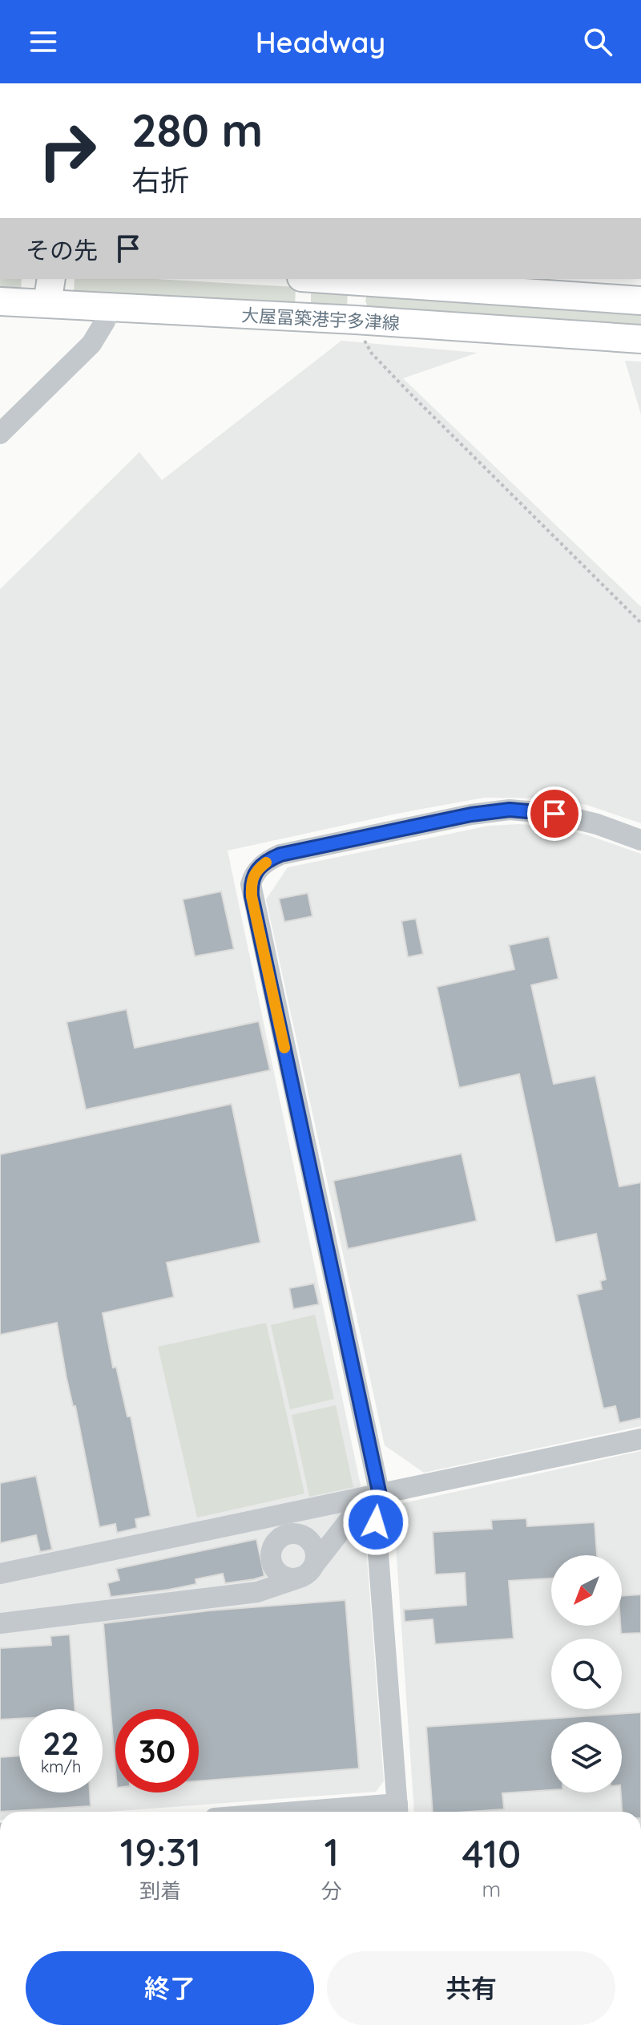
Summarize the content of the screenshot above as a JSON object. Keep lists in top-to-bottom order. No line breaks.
{"streets":{"main road":["大屋冨築港宇多津線"]},"north":"bottom left","page":{"header":"Headway","turn":["280 m","右折"],"then":"その先","speed":"22 km/h","limit":"30","eta":["19:31","到着","1","分","410","m"],"buttons":["終了","共有"]}}
